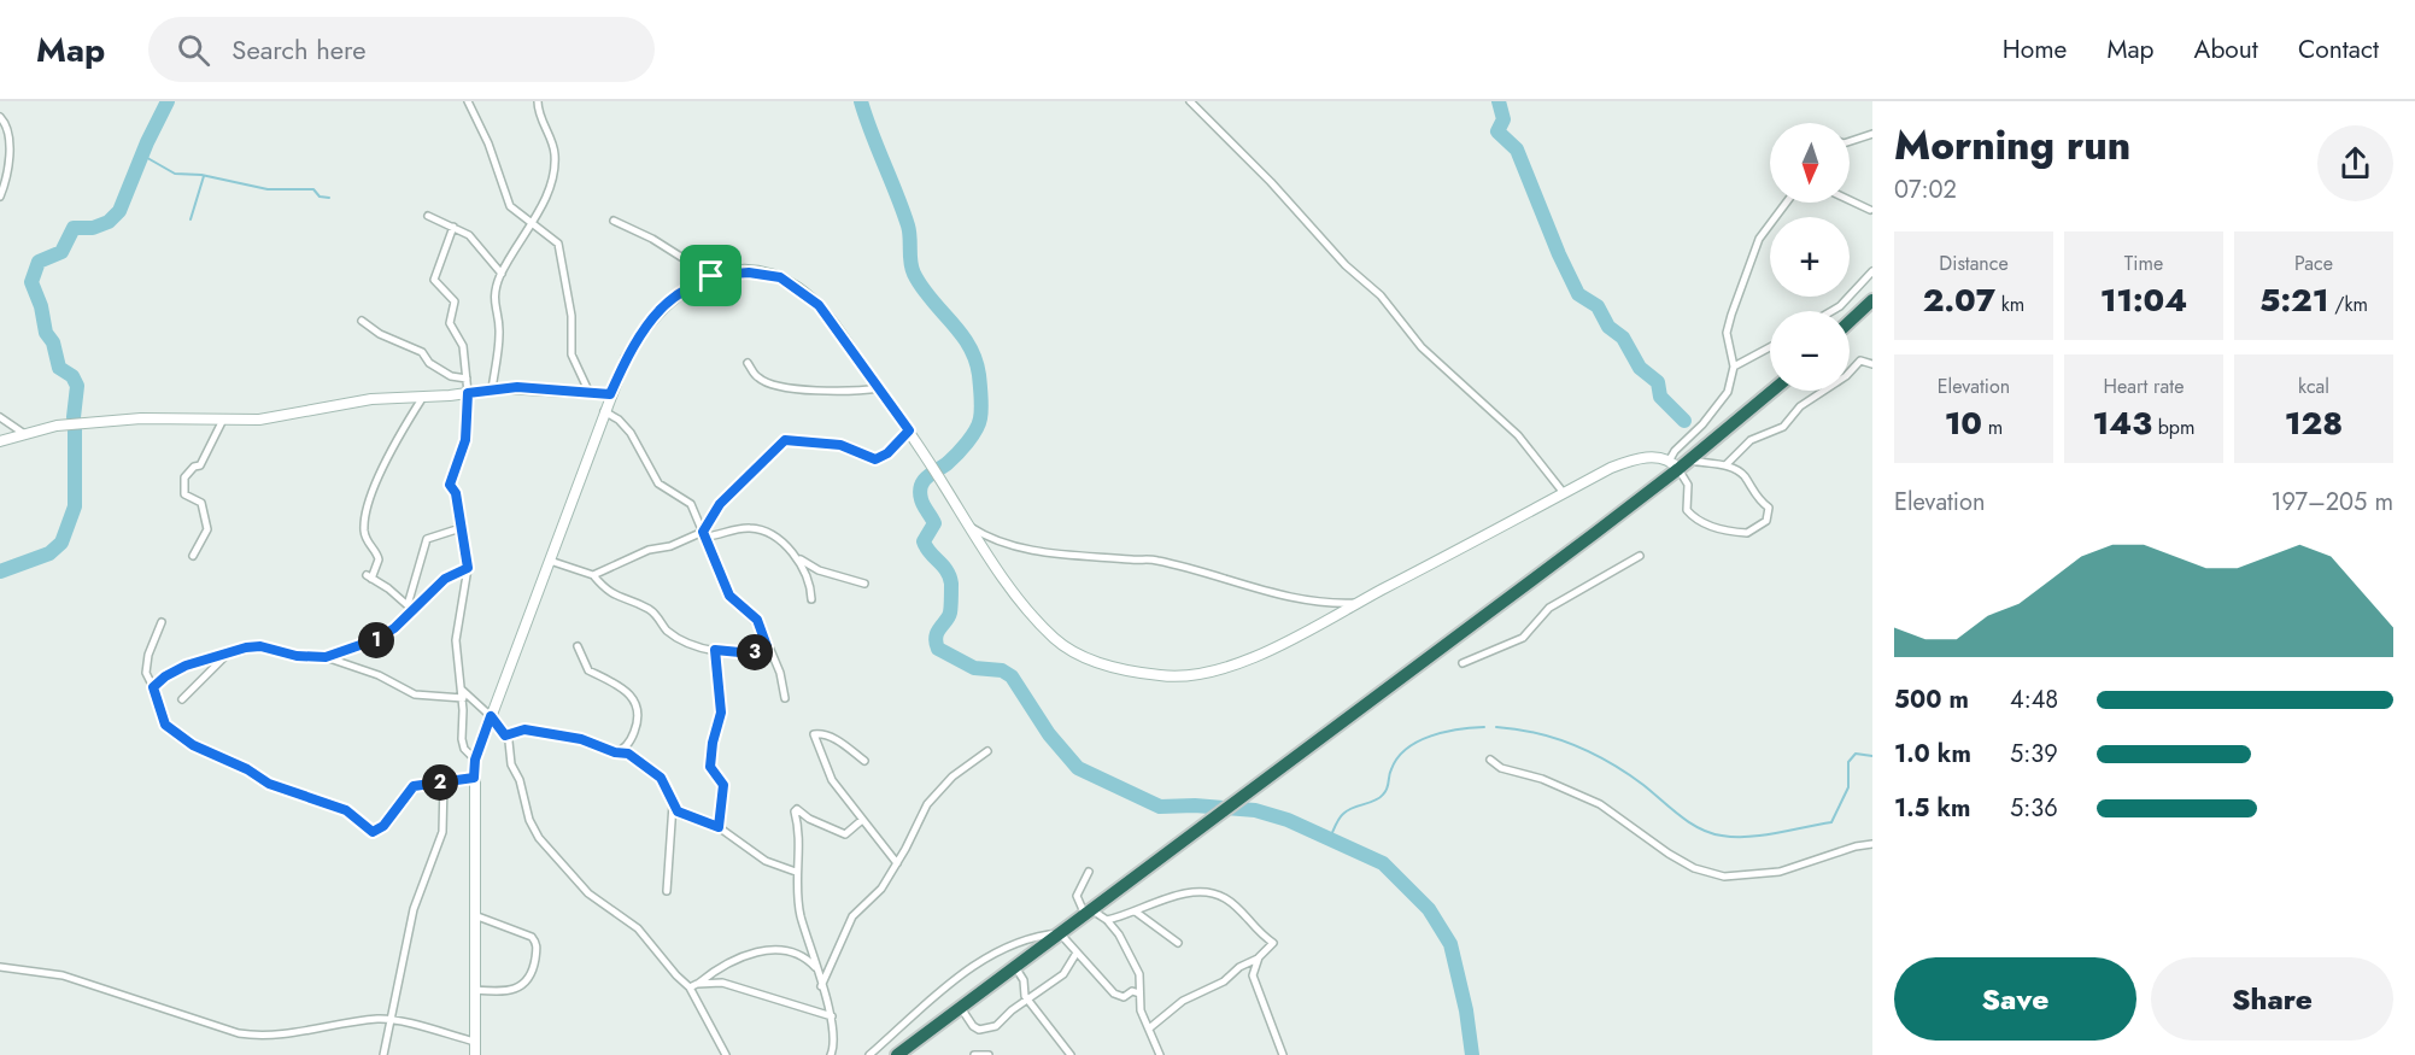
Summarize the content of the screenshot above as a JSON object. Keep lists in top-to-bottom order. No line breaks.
{"north":"bottom","page":{"header":"Map","search":"Search here","nav":["Home","Map","About","Contact"],"heading":["Morning run","07:02"],"map_buttons":["+","−"],"stats":[["Distance","2.07 km"],["Time","11:04"],["Pace","5:21 /km"],["Elevation","10 m"],["Heart rate","143 bpm"],["kcal","128"]],"chart":["Elevation","197–205 m"],"pins":["1","3","2"],"list":[{"name":"500 m","note":"4:48"},{"name":"1.0 km","note":"5:39"},{"name":"1.5 km","note":"5:36"}],"buttons":["Save","Share"]}}
